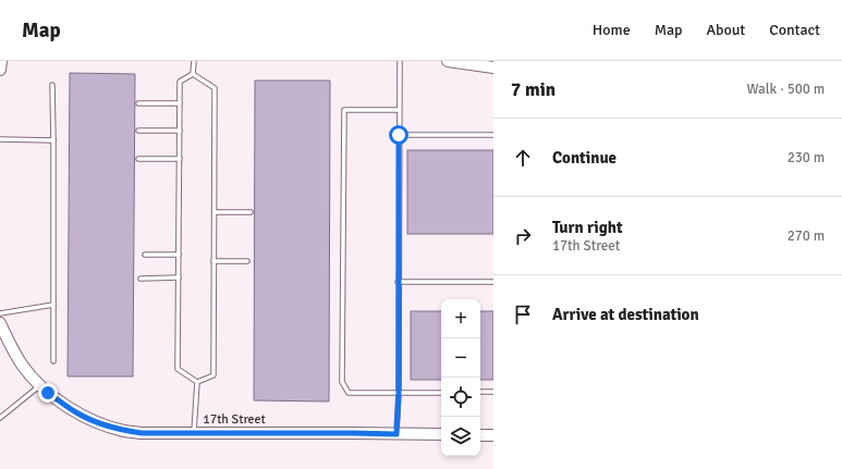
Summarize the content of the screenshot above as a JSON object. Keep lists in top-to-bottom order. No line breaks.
{"streets":{"street":["17th Street"]},"page":{"header":"Map","nav":["Home","Map","About","Contact"],"heading":["7 min","Walk · 500 m"],"list":[["Continue","230 m"],["Turn right","17th Street","270 m"],"Arrive at destination"],"map_buttons":["+","−"]}}
